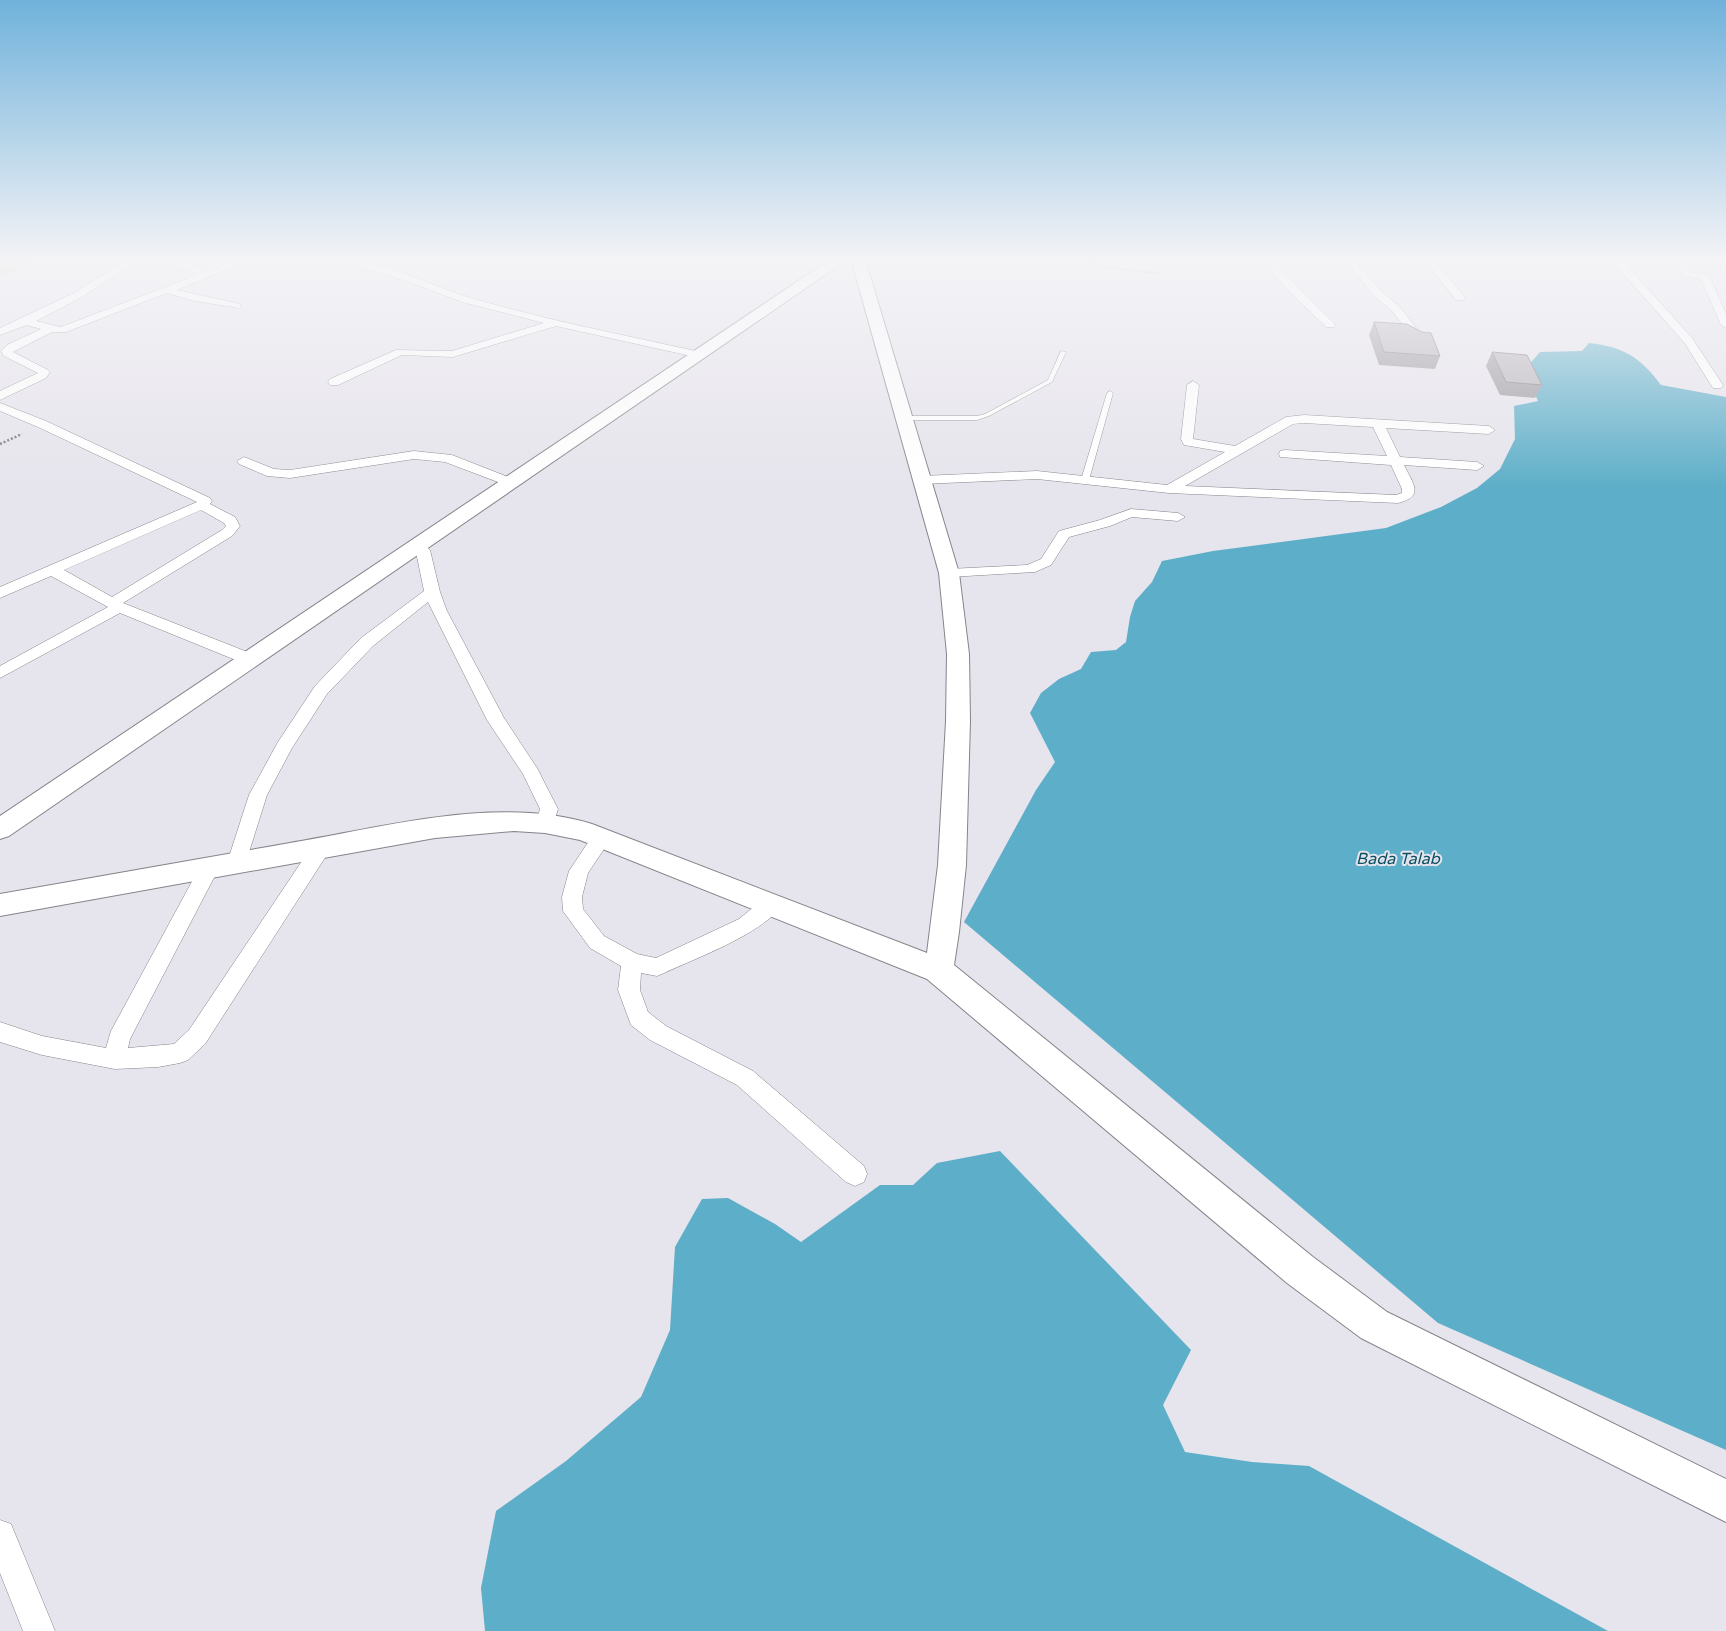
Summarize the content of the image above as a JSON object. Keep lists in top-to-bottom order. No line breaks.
{"water":["Bada Talab"]}
